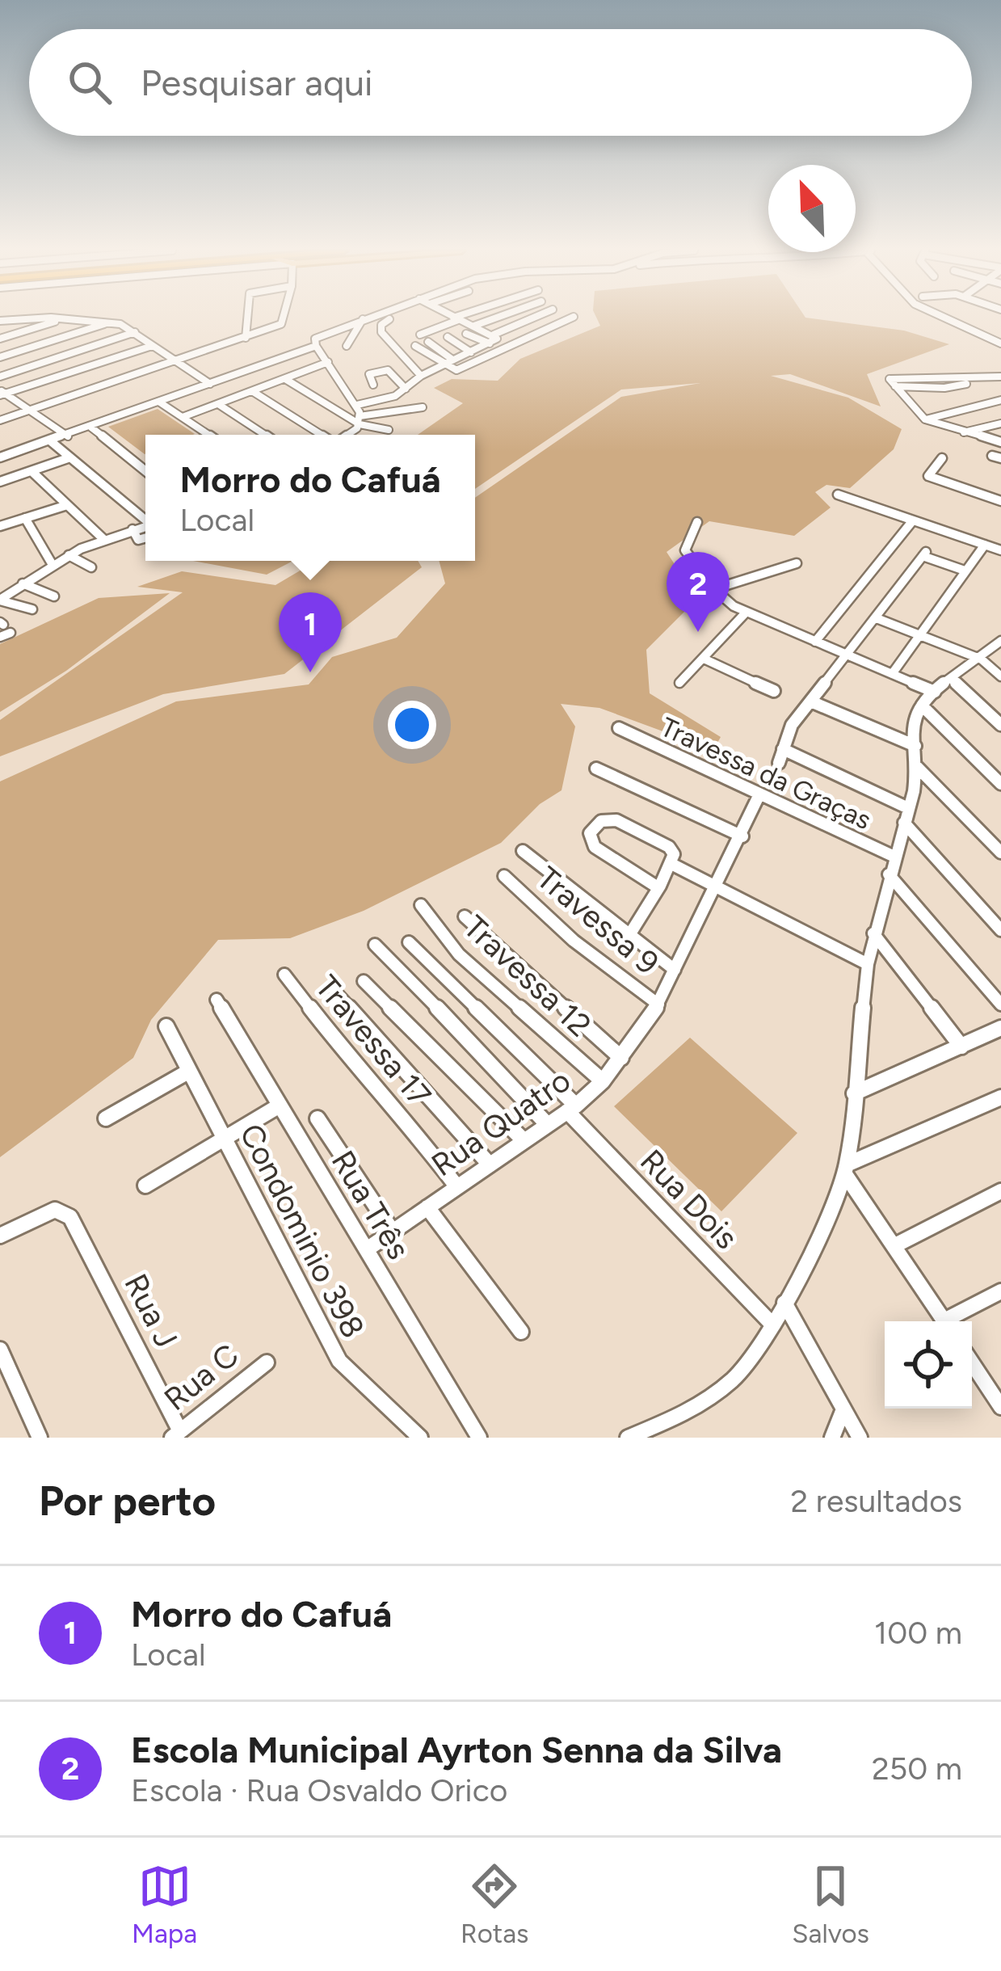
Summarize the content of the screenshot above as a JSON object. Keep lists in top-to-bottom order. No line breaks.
{"streets":{"street":["Travessa da Graças","Travessa 9","Travessa 12","Travessa 17","Rua Quatro","Rua Dois","Rua Três","Condominio 398","Rua J","Rua C"]},"crossings":[["Travessa da Graças","Rua Quatro"],["Travessa 9","Rua Quatro"],["Travessa 12","Rua Quatro"],["Travessa 17","Rua Quatro"],["Rua Quatro","Rua Dois"],["Rua Quatro","Rua Três"],["Rua J","Rua C"]],"north":"top left","page":{"search":"Pesquisar aqui","popup":["Morro do Cafuá","Local"],"pins":["2","1"],"heading":["Por perto","2 resultados"],"list":[{"mark":"1","name":"Morro do Cafuá","note":"Local","value":"100 m"},{"mark":"2","name":"Escola Municipal Ayrton Senna da Silva","note":"Escola · Rua Osvaldo Orico","value":"250 m"}],"nav":["Mapa","Rotas","Salvos"]}}
